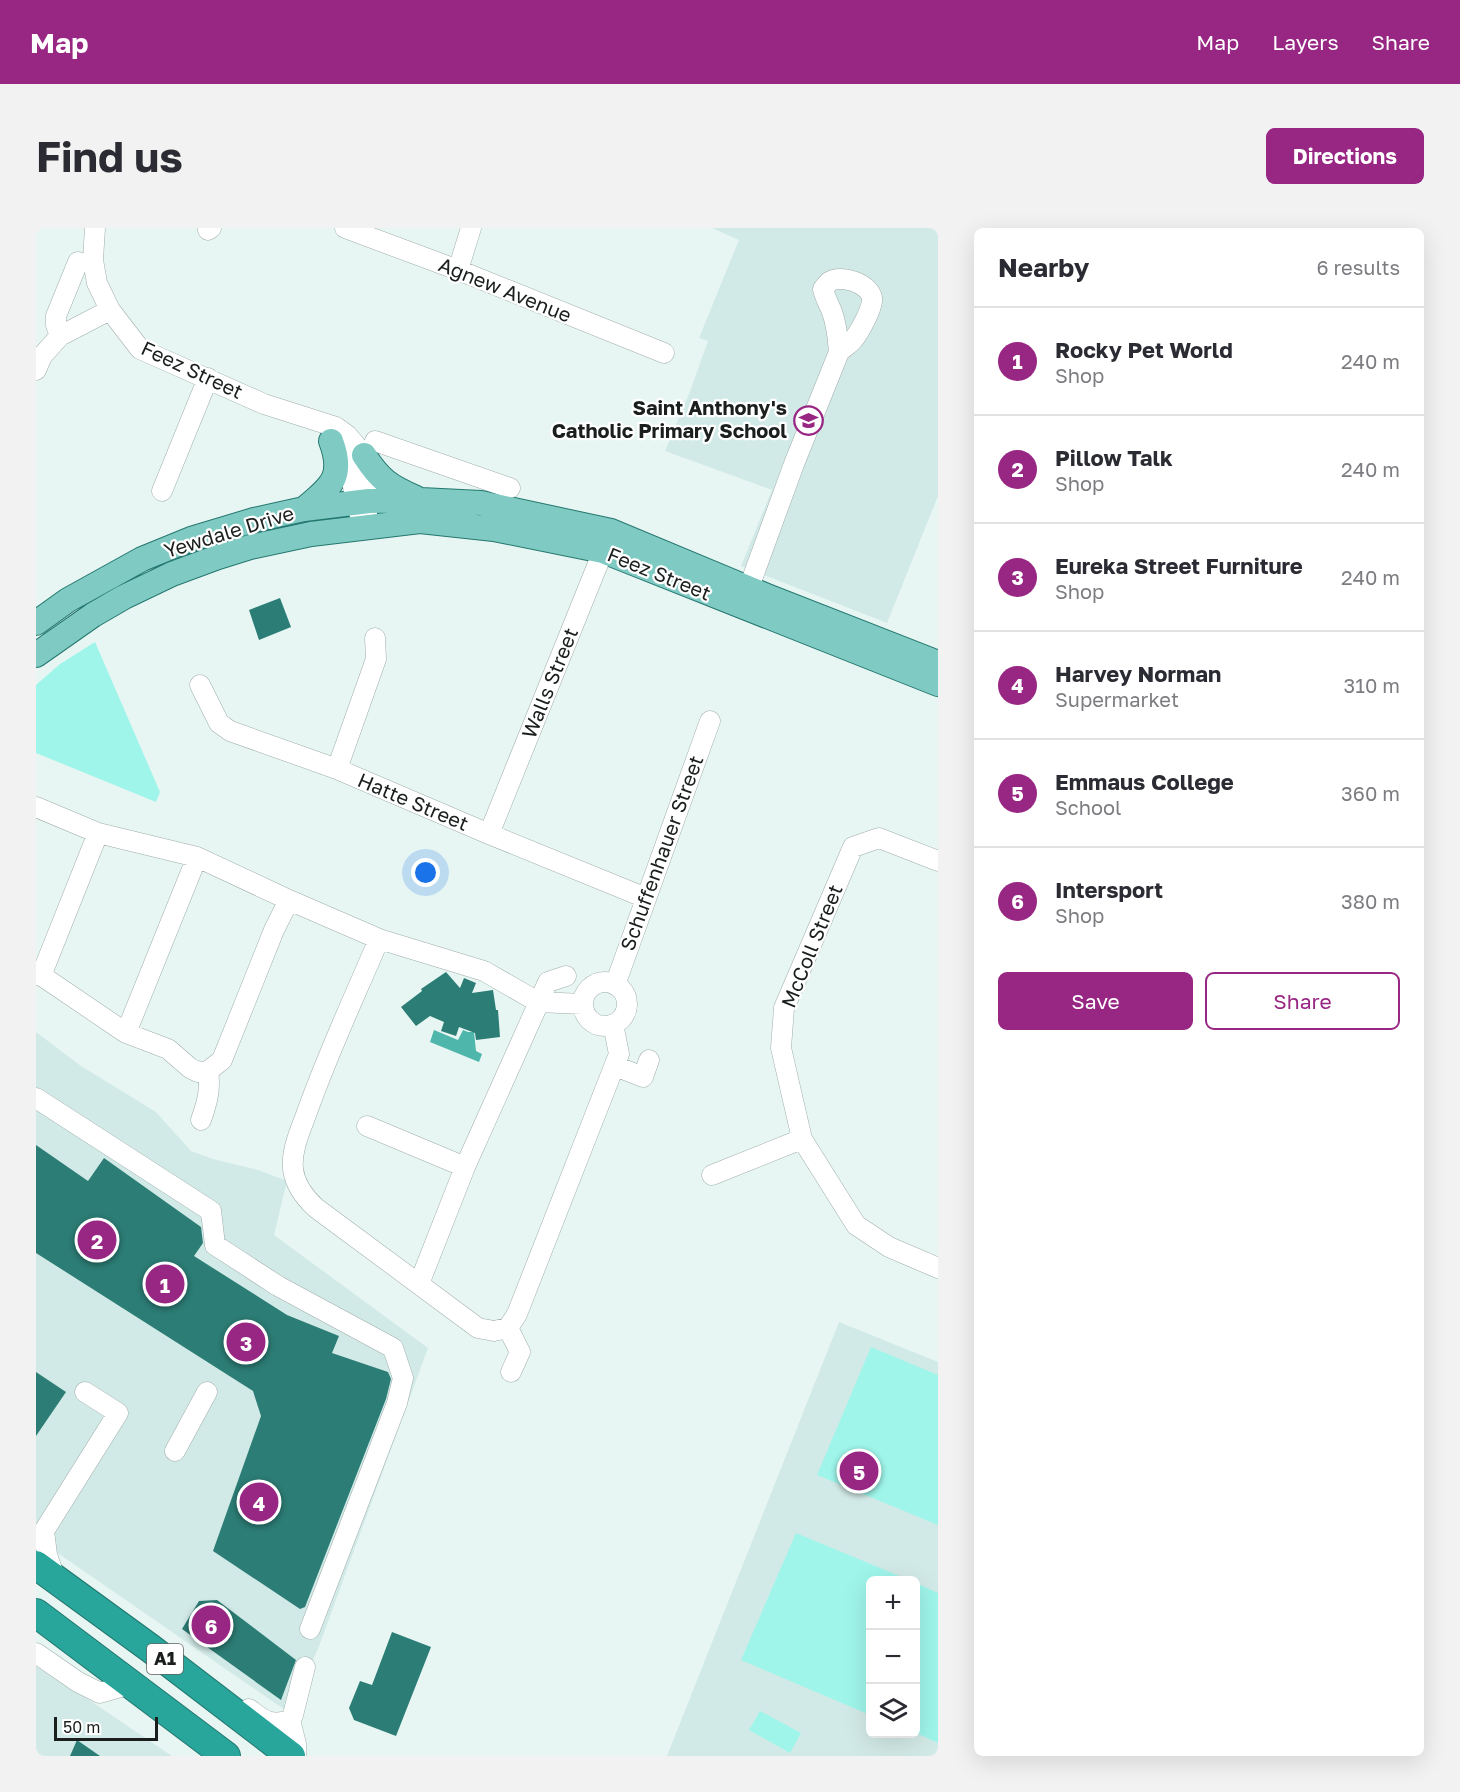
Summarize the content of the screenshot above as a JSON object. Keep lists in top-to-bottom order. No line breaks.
{"streets":{"highway":["A1"],"main road":["Feez Street","Yewdale Drive"],"street":["Agnew Avenue","Walls Street","Hatte Street","Schuffenhauer Street","McColl Street"]},"crossings":[["Feez Street","Yewdale Drive"],["Feez Street","Walls Street"],["Walls Street","Hatte Street"],["Hatte Street","Schuffenhauer Street"]],"places":{"school or university":["Saint Anthony's Catholic Primary School"]},"scale_bar":"50 m","page":{"header":"Map","nav":["Map","Layers","Share"],"buttons":["Directions",["Save","Share"]],"title":"Find us","heading":["Nearby","6 results"],"list":[{"mark":"1","name":"Rocky Pet World","note":"Shop","value":"240 m"},{"mark":"2","name":"Pillow Talk","note":"Shop","value":"240 m"},{"mark":"3","name":"Eureka Street Furniture","note":"Shop","value":"240 m"},{"mark":"4","name":"Harvey Norman","note":"Supermarket","value":"310 m"},{"mark":"5","name":"Emmaus College","note":"School","value":"360 m"},{"mark":"6","name":"Intersport","note":"Shop","value":"380 m"}],"pins":["2","1","3","5","4","6"],"map_buttons":["+","−"],"scale":"50 m"}}
